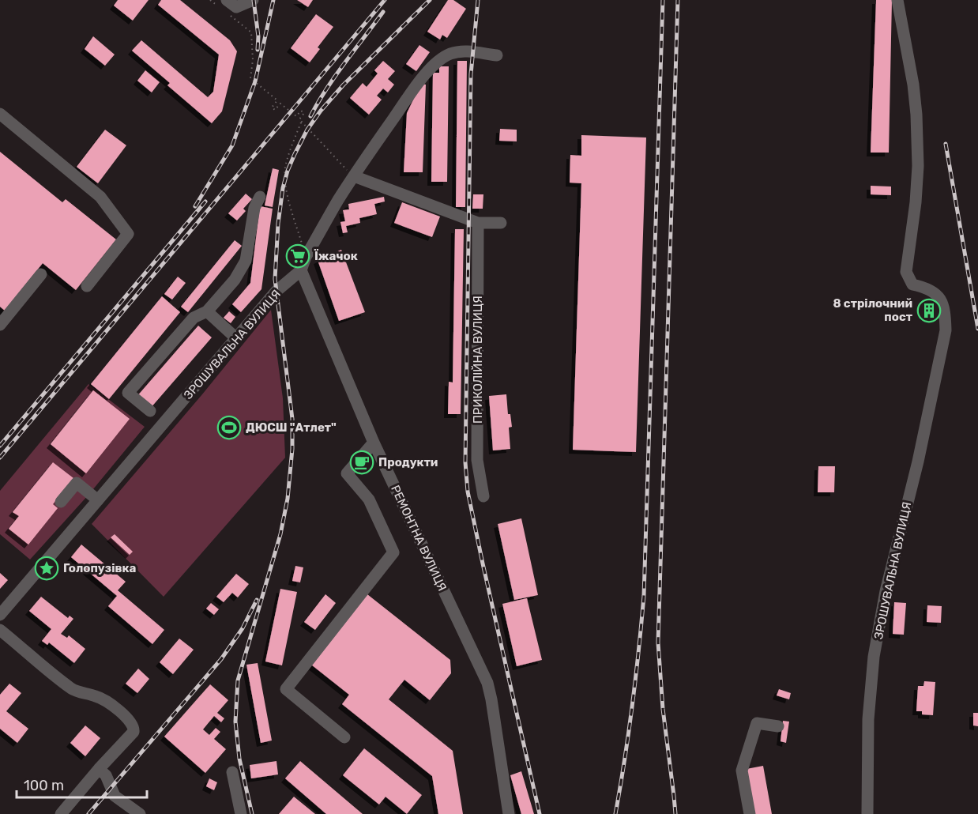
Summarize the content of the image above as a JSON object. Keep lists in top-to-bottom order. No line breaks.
{"streets":{"street":["ЗРОШУВАЛЬНА ВУЛИЦЯ","ПРИКОЛІЙНА ВУЛИЦЯ","РЕМОНТНА ВУЛИЦЯ"]},"crossings":[["ЗРОШУВАЛЬНА ВУЛИЦЯ","РЕМОНТНА ВУЛИЦЯ"]],"places":{"supermarket":["Їжачок"],"building":["8 стрілочний пост"],"sports":["ДЮСШ \"Атлет\""],"cafe":["Продукти"],"place":["Голопузівка"]},"scale_bar":"100 m"}
